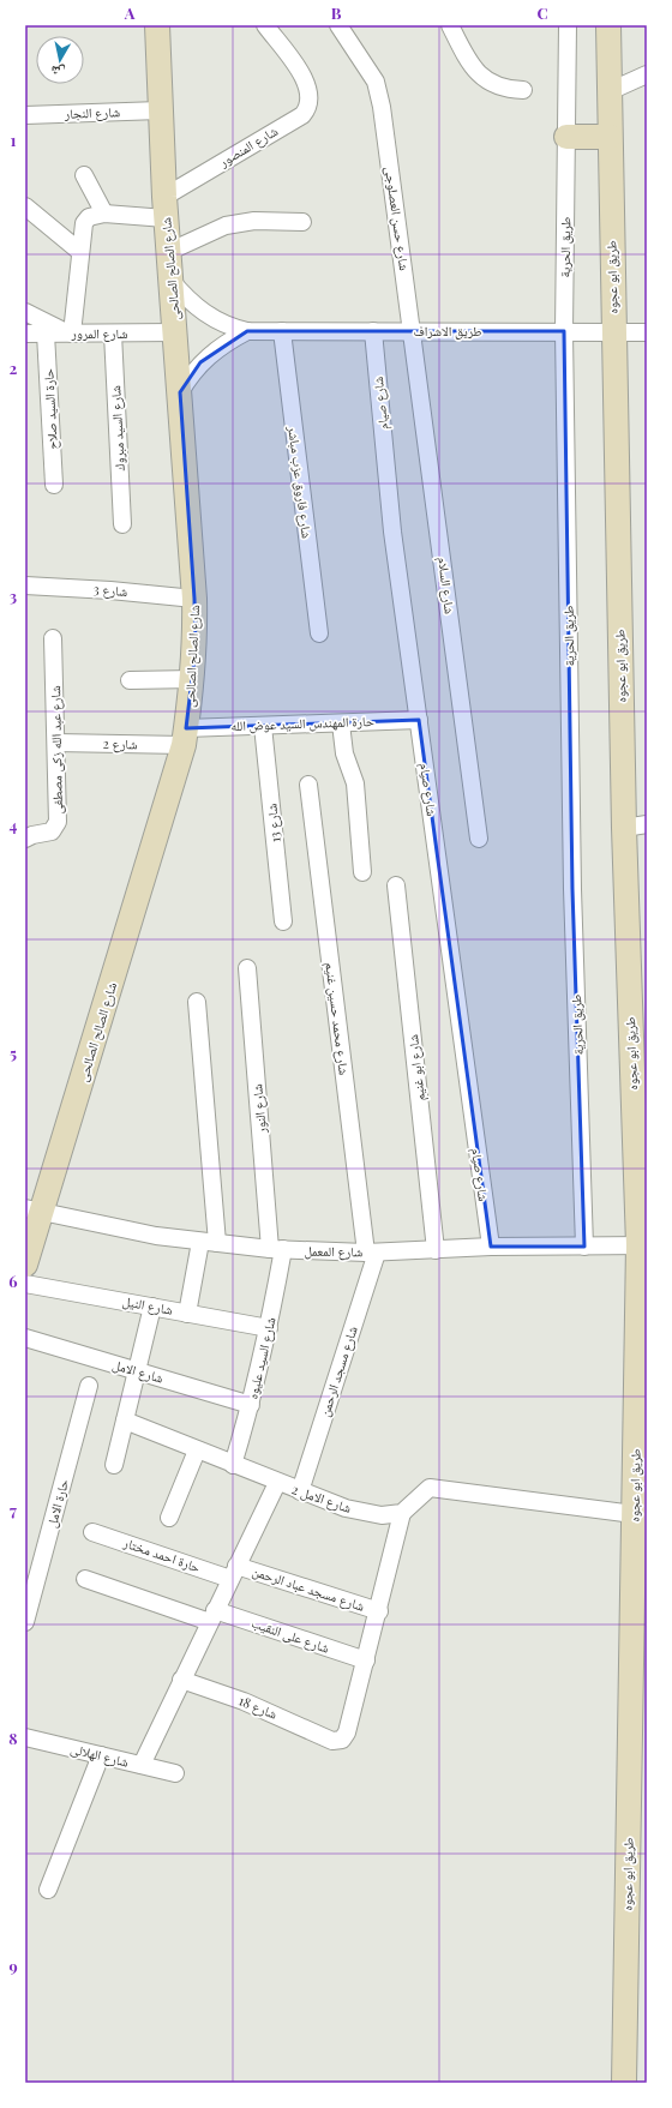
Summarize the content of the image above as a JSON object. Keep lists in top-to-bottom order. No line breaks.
{"streets":{"street":["شارع النجار","شارع المنصور","شارع حسن العصلوجى","طريق الحرية","شارع الصالح الصالحى","طريق ابو عجوه","طريق الاشراف","شارع المرور","شارع صيام","حارة السيد صلاح","شارع السيد مبروك","شارع فاروق عزب مباشر","شارع السلام","شارع 3","حارة المهندس السيد عوض الله","شارع 2","شارع عبد الله زكى مصطفى","شارع 13","شارع محمد حسين غنيم","شارع ابو غنيم","شارع النور","شارع المعمل","شارع النيل","شارع السيد عليوه","شارع الامل","شارع مسجد الرحمن","شارع الامل 2","حارة الامل","حارة احمد مختار","شارع مسجد عباد الرحمن","شارع على النقيب","شارع 18","شارع الهلالى"]},"crossings":[["شارع النجار","شارع الصالح الصالحى"],["شارع المنصور","شارع الصالح الصالحى"],["شارع حسن العصلوجى","طريق الاشراف"],["شارع حسن العصلوجى","شارع السلام"],["طريق الحرية","طريق الاشراف"],["طريق الحرية","شارع المعمل"],["شارع الصالح الصالحى","طريق الاشراف"],["شارع الصالح الصالحى","شارع المرور"],["شارع الصالح الصالحى","شارع 3"],["شارع الصالح الصالحى","حارة المهندس السيد عوض الله"],["شارع الصالح الصالحى","شارع 2"],["شارع الصالح الصالحى","شارع المعمل"],["طريق ابو عجوه","طريق الاشراف"],["طريق ابو عجوه","شارع المعمل"],["طريق الاشراف","شارع صيام"],["طريق الاشراف","شارع فاروق عزب مباشر"],["طريق الاشراف","شارع السلام"],["شارع المرور","حارة السيد صلاح"],["شارع المرور","شارع السيد مبروك"],["شارع صيام","حارة المهندس السيد عوض الله"],["شارع صيام","شارع المعمل"],["حارة المهندس السيد عوض الله","شارع 2"],["حارة المهندس السيد عوض الله","شارع 13"],["شارع 2","شارع عبد الله زكى مصطفى"],["شارع محمد حسين غنيم","شارع المعمل"],["شارع محمد حسين غنيم","شارع مسجد الرحمن"],["شارع ابو غنيم","شارع المعمل"],["شارع النور","شارع المعمل"],["شارع النور","شارع السيد عليوه"],["شارع المعمل","شارع السيد عليوه"],["شارع المعمل","شارع مسجد الرحمن"],["شارع النيل","شارع السيد عليوه"],["شارع السيد عليوه","شارع الامل"],["شارع السيد عليوه","شارع الامل 2"],["شارع مسجد الرحمن","شارع الامل 2"],["حارة احمد مختار","شارع مسجد عباد الرحمن"],["شارع على النقيب","شارع 18"]],"north":"bottom","grid":{"columns":["A","B","C"],"rows":["1","2","3","4","5","6","7","8","9"]}}
